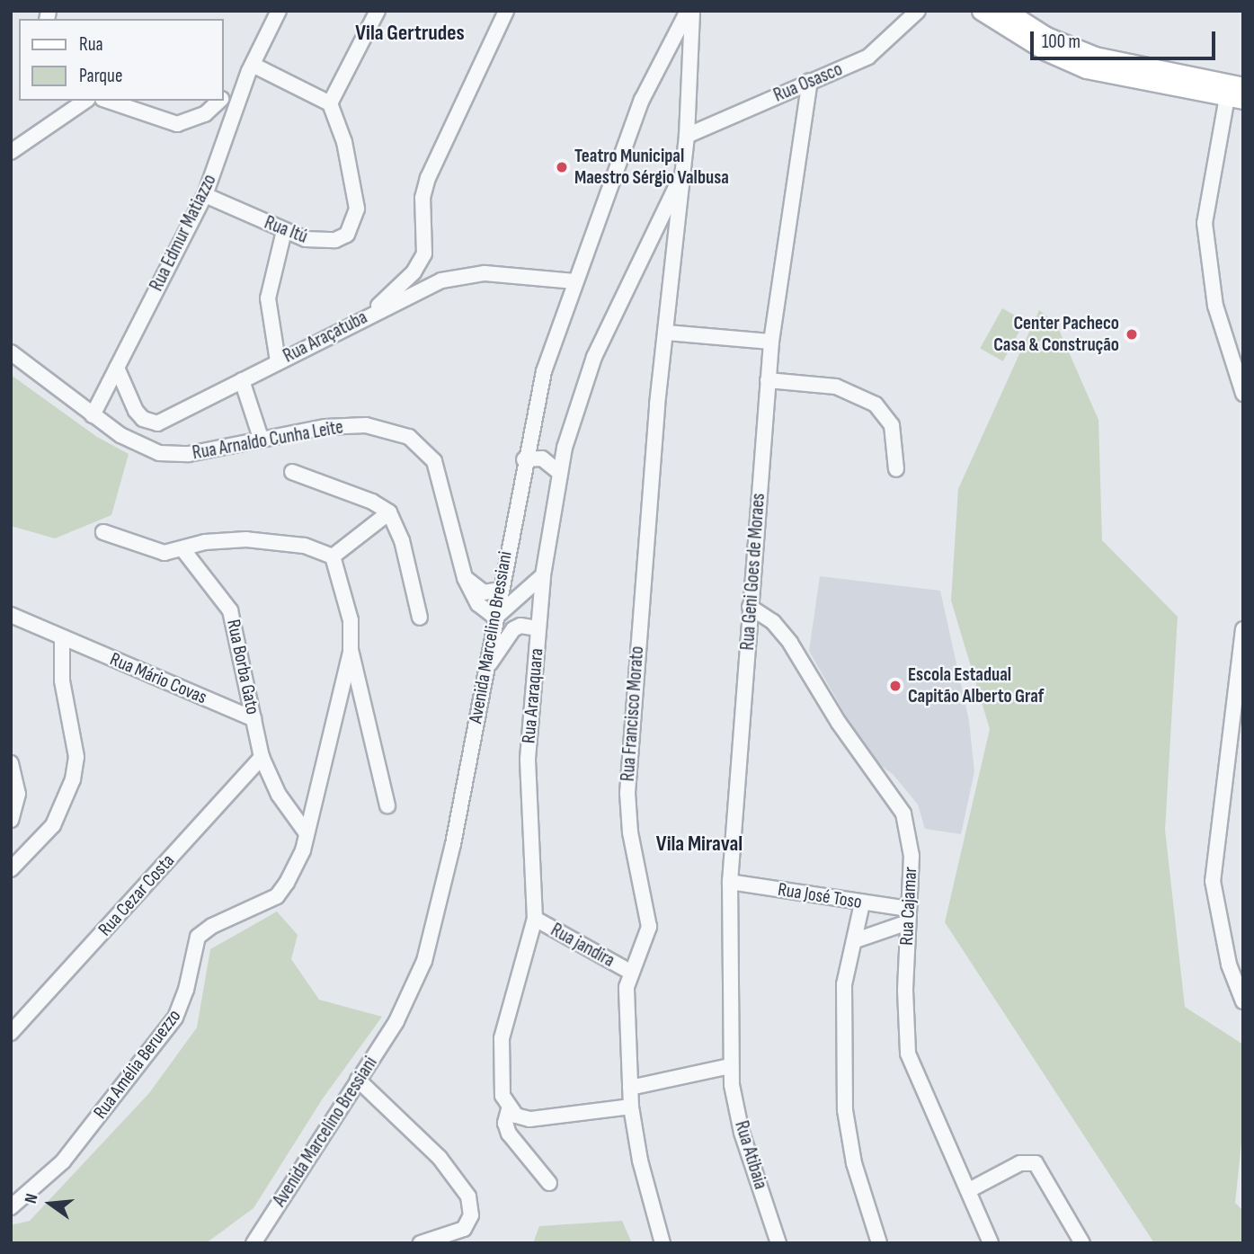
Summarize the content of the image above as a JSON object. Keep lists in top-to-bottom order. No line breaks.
{"streets":{"street":["Rua Osasco","Rua Itú","Rua Edmur Matiazzo","Rua Araçatuba","Rua Arnaldo Cunha Leite","Rua Geni Goes de Moraes","Avenida Marcelino Bressiani","Rua Borba Gato","Rua Mário Covas","Rua Araraquara","Rua Francisco Morato","Rua Cezar Costa","Rua José Toso","Rua Cajamar","Rua jandira","Rua Amélia Beruezzo","Rua Atibaia"]},"crossings":[["Rua Osasco","Rua Geni Goes de Moraes"],["Rua Osasco","Rua Francisco Morato"],["Rua Itú","Rua Edmur Matiazzo"],["Rua Edmur Matiazzo","Rua Araçatuba"],["Rua Edmur Matiazzo","Rua Arnaldo Cunha Leite"],["Rua Araçatuba","Avenida Marcelino Bressiani"],["Rua Arnaldo Cunha Leite","Avenida Marcelino Bressiani"],["Rua Geni Goes de Moraes","Rua José Toso"],["Rua Geni Goes de Moraes","Rua Cajamar"],["Rua Geni Goes de Moraes","Rua Atibaia"],["Avenida Marcelino Bressiani","Rua Francisco Morato"],["Rua Borba Gato","Rua Mário Covas"],["Rua Borba Gato","Rua Cezar Costa"],["Rua Borba Gato","Rua Amélia Beruezzo"],["Rua Araraquara","Rua Francisco Morato"],["Rua Araraquara","Rua jandira"],["Rua Francisco Morato","Rua jandira"],["Rua José Toso","Rua Cajamar"]],"districts":["Vila Gertrudes","Vila Miraval"],"places":["Teatro Municipal Maestro Sérgio Valbusa","Center Pacheco Casa & Construção","Escola Estadual Capitão Alberto Graf"],"legend":["Rua","Parque"],"scale_bar":"100 m","north":"left"}
